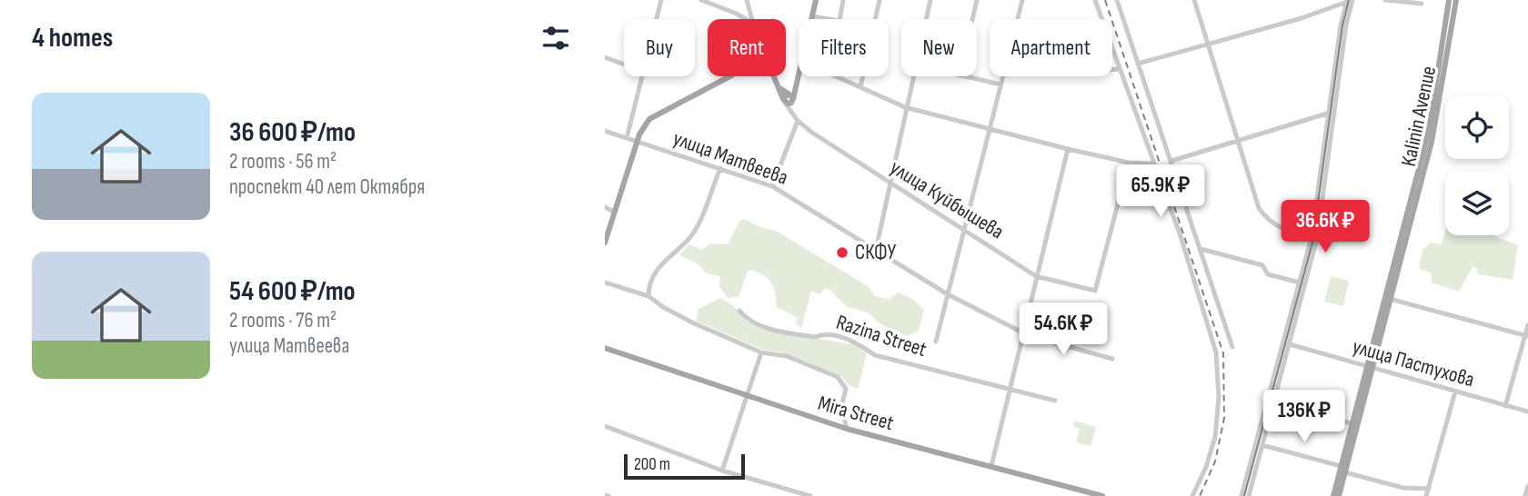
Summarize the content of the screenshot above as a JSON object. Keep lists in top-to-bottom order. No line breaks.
{"streets":{"main road":["Kalinin Avenue","улица Куйбышева","Mira Street"],"street":["улица Матвеева","Razina Street","улица Пастухова"]},"crossings":[["Kalinin Avenue","улица Пастухова"]],"places":["СКФУ"],"scale_bar":"200 m","page":{"heading":"4 homes","chip":["Buy","Rent","Filters","New","Apartment"],"list":[{"name":"36 600 ₽/mo","note":"2 rooms · 56 m² · проспект 40 лет Октября"},{"name":"54 600 ₽/mo","note":"2 rooms · 76 m² · улица Матвеева"}],"price":["65.9K ₽","36.6K ₽","54.6K ₽","136K ₽"],"scale":"200 m"}}
